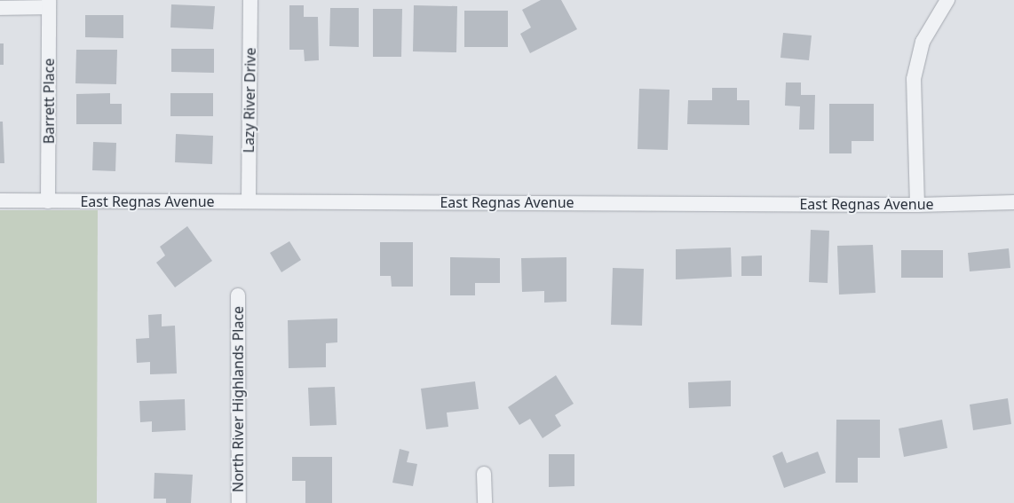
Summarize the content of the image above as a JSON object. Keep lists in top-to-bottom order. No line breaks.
{"streets":{"street":["Lazy River Drive","Barrett Place","East Regnas Avenue","North River Highlands Place"]},"crossings":[["Lazy River Drive","East Regnas Avenue"],["Barrett Place","East Regnas Avenue"]]}
